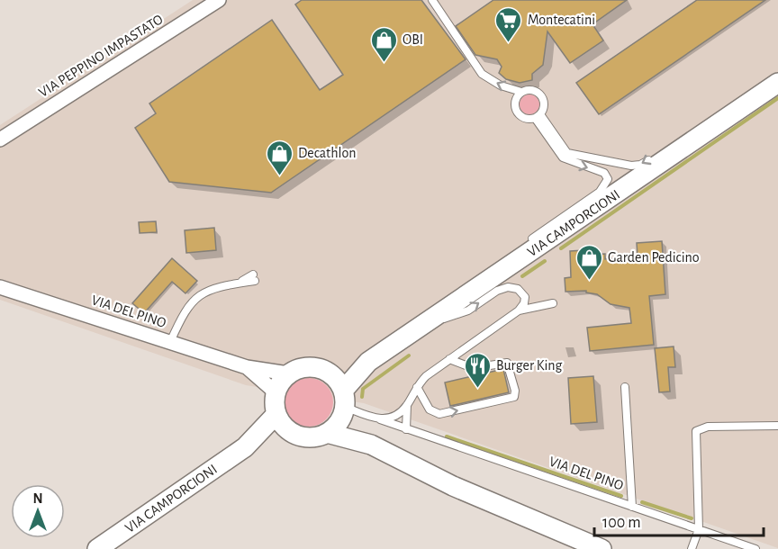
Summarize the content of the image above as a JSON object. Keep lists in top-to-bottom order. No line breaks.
{"streets":{"main road":["VIA CAMPORCIONI"],"street":["VIA PEPPINO IMPASTATO","VIA DEL PINO"]},"crossings":[["VIA CAMPORCIONI","VIA DEL PINO"]],"places":{"supermarket":["Montecatini"],"shop":["OBI","Decathlon","Garden Pedicino"],"restaurant":["Burger King"]},"scale_bar":"100 m","north":"top"}
